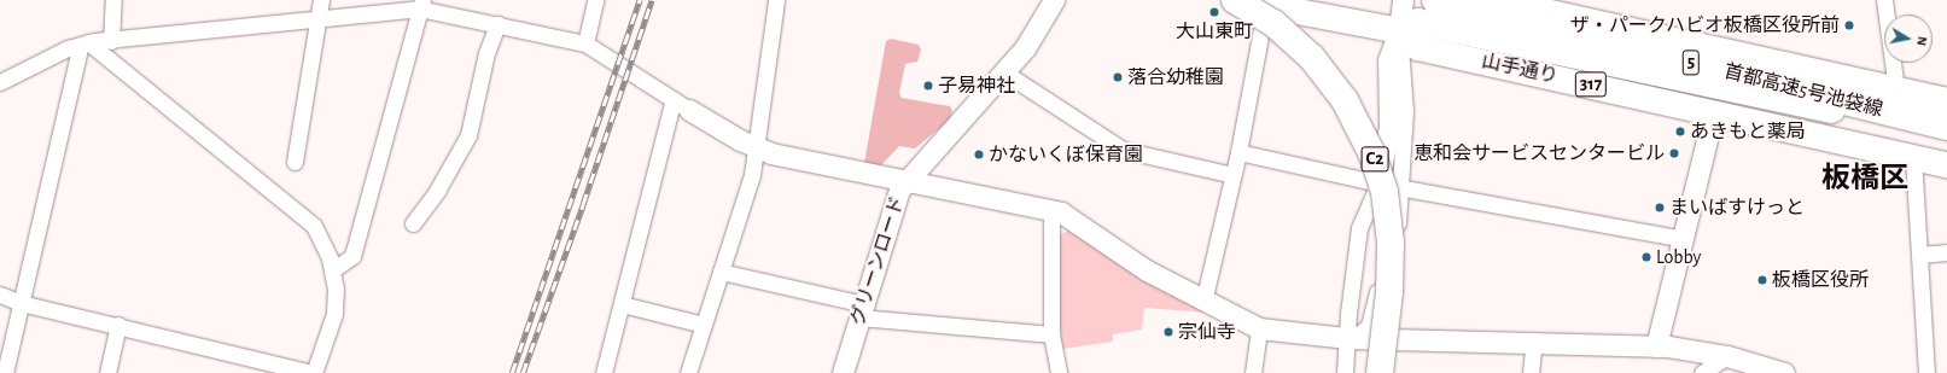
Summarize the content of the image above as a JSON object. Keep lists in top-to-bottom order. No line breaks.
{"streets":{"highway":["5","首都高速5号池袋線","C2"],"street":["グリーンロード"]},"districts":["板橋区"],"places":["大山東町","ザ・パークハビオ板橋区役所前","落合幼稚園","子易神社","あきもと薬局","恵和会サービスセンタービル","かないくぼ保育園","まいばすけっと","Lobby","板橋区役所","宗仙寺"],"north":"right"}
